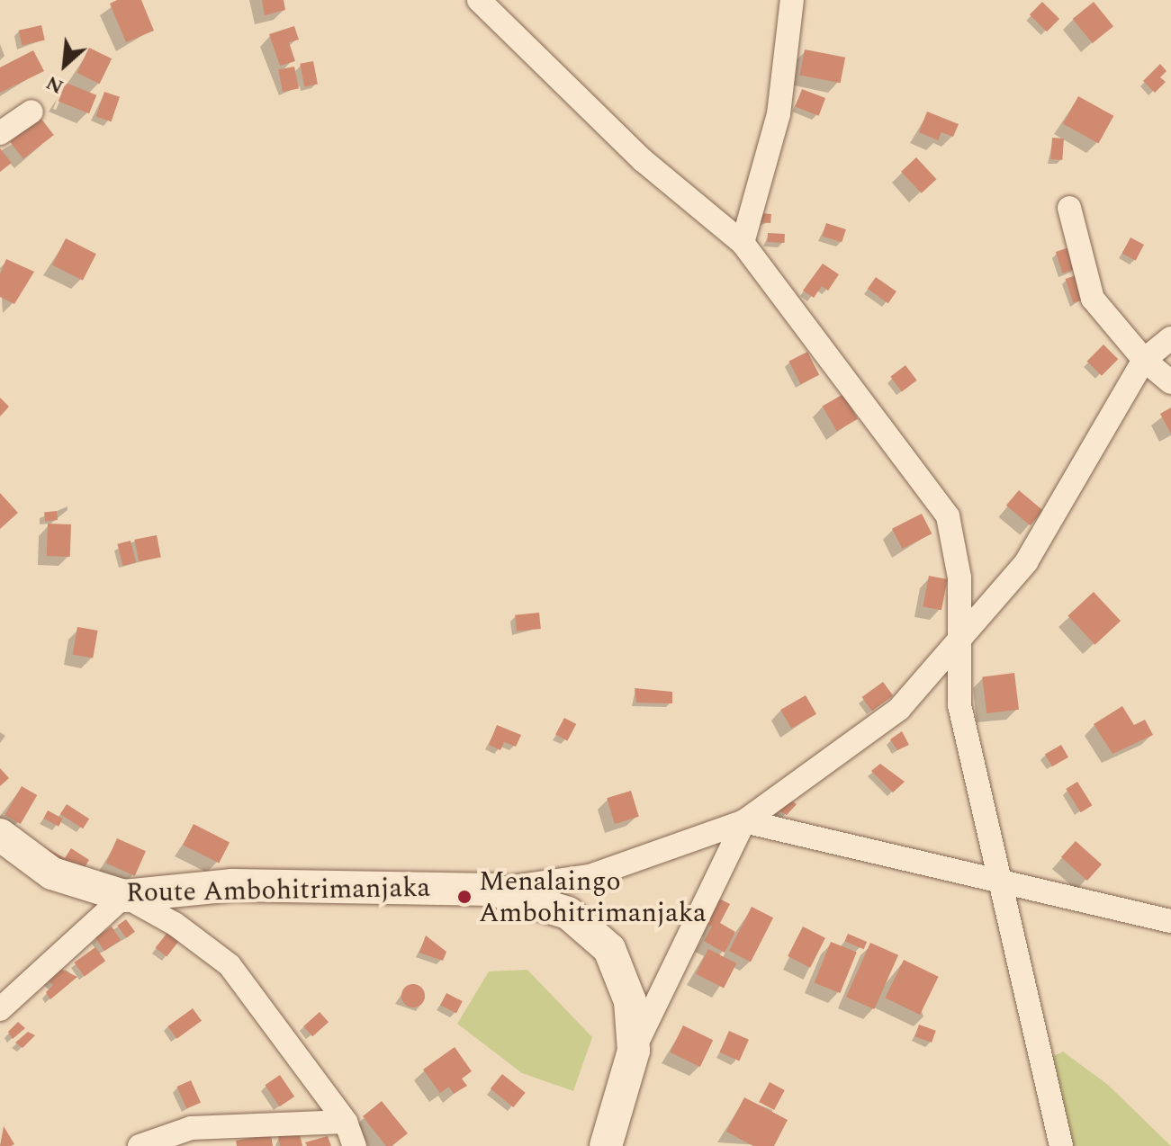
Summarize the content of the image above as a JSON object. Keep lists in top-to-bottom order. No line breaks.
{"streets":{"street":["Route Ambohitrimanjaka"]},"places":["Menalaingo Ambohitrimanjaka"],"north":"bottom left"}
